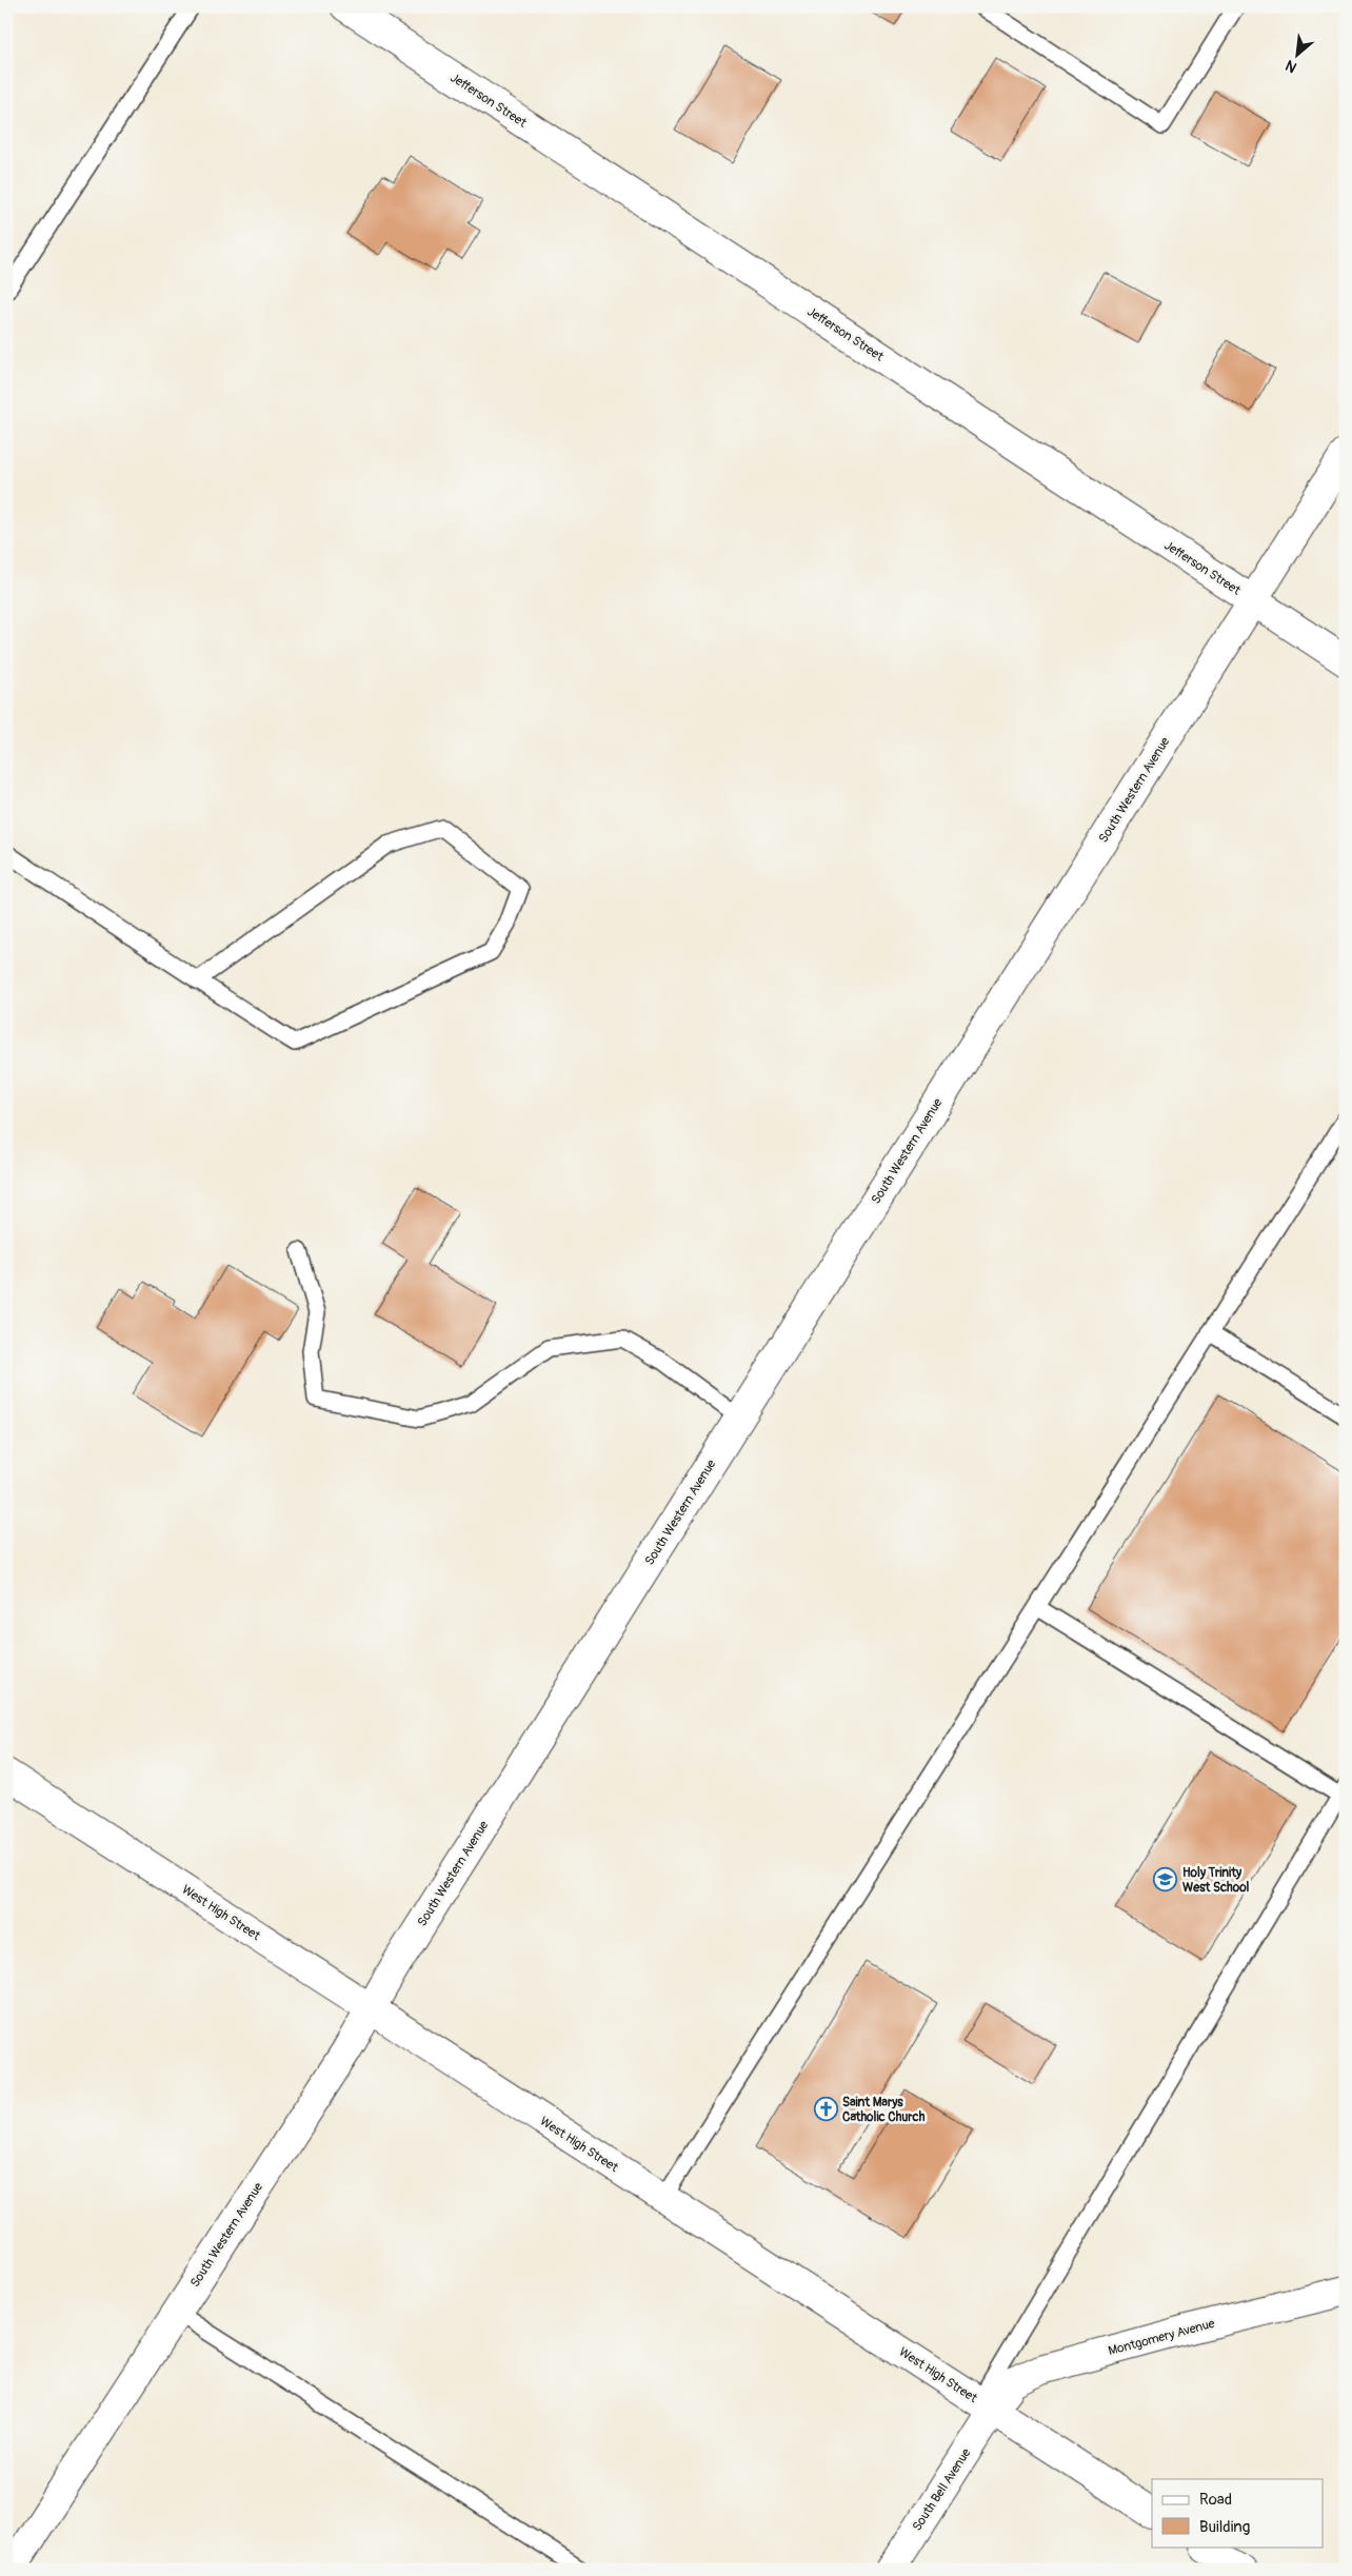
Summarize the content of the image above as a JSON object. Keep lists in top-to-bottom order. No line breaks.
{"streets":{"street":["Jefferson Street","South Western Avenue","West High Street","Montgomery Avenue","South Bell Avenue"]},"crossings":[["Jefferson Street","South Western Avenue"],["South Western Avenue","West High Street"],["West High Street","Montgomery Avenue"],["West High Street","South Bell Avenue"],["Montgomery Avenue","South Bell Avenue"]],"places":{"school or university":["Holy Trinity West School"],"church":["Saint Marys Catholic Church"]},"legend":["Road","Building"],"north":"bottom left"}
